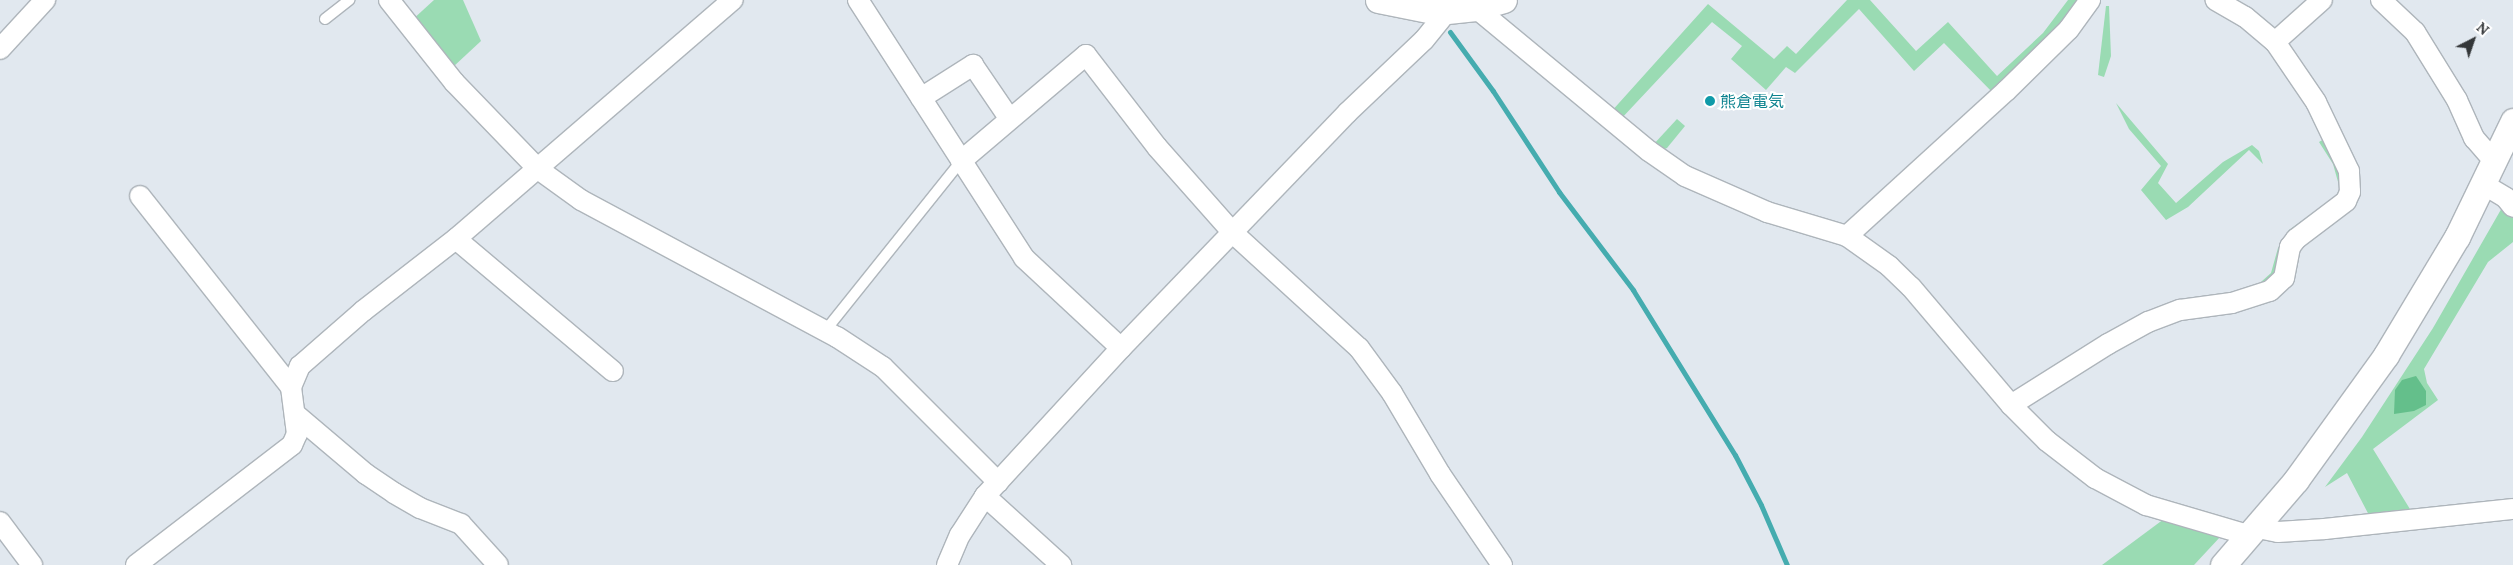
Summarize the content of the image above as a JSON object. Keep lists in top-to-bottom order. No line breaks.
{"places":["熊倉電気"],"north":"top right"}
